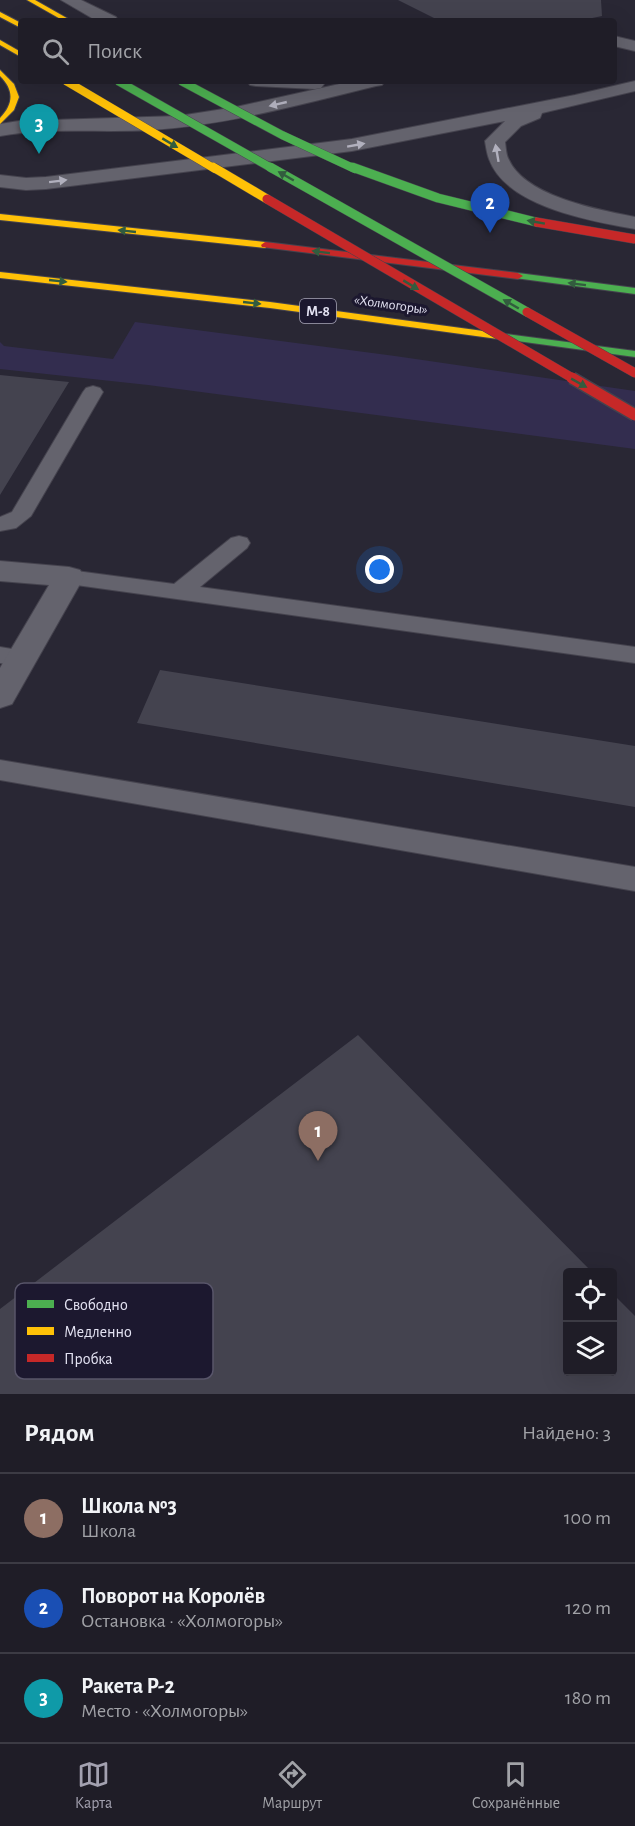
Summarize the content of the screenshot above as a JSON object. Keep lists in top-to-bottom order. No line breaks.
{"streets":{"main road":["«Холмогоры»","М-8"]},"legend":["Свободно","Медленно","Пробка"],"page":{"search":"Поиск","pins":["3","2","1"],"heading":["Рядом","Найдено: 3"],"list":[{"mark":"1","name":"Школа №3","note":"Школа","value":"100 m"},{"mark":"2","name":"Поворот на Королёв","note":"Остановка · «Холмогоры»","value":"120 m"},{"mark":"3","name":"Ракета Р-2","note":"Место · «Холмогоры»","value":"180 m"}],"nav":["Карта","Маршрут","Сохранённые"]}}
